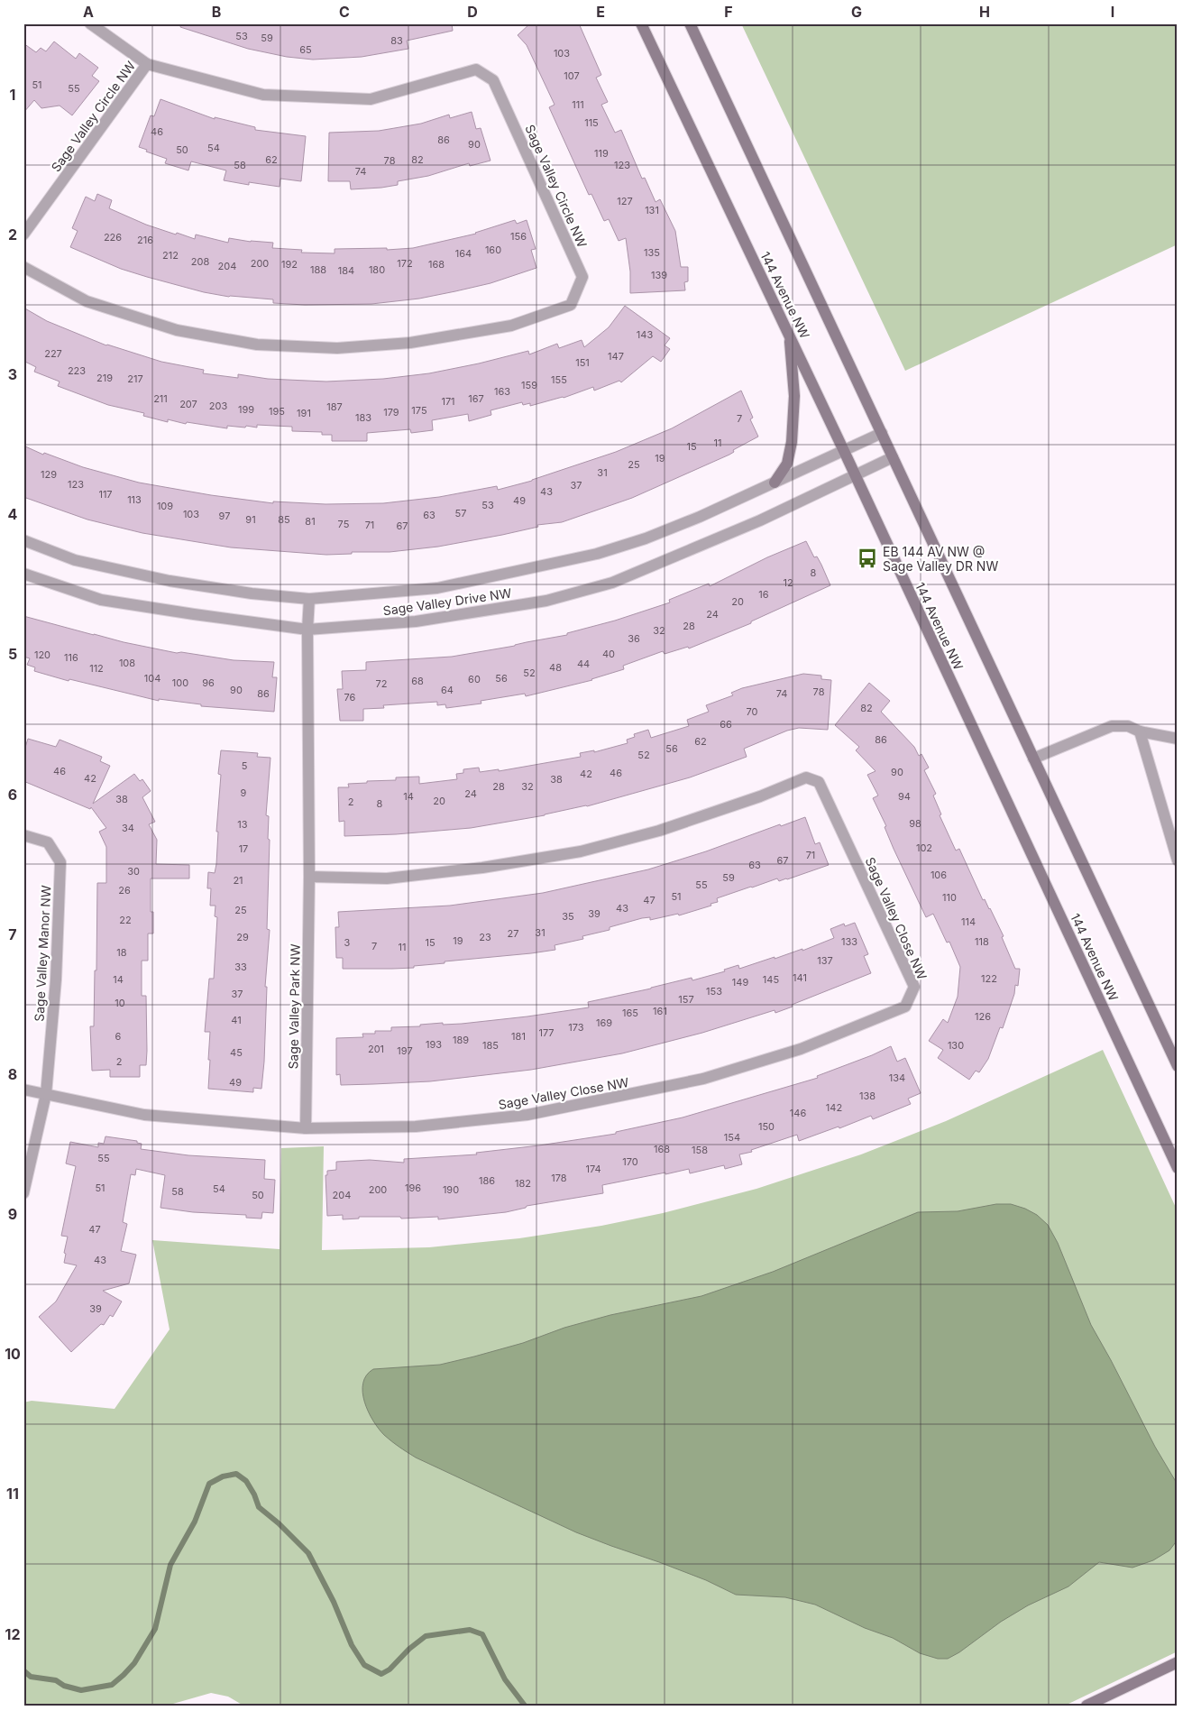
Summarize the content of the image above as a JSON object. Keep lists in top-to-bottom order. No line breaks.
{"streets":{"main road":["144 Avenue NW"],"street":["Sage Valley Circle NW","Sage Valley Drive NW","Sage Valley Close NW","Sage Valley Manor NW","Sage Valley Park NW"]},"crossings":[["144 Avenue NW","Sage Valley Drive NW"],["Sage Valley Drive NW","Sage Valley Park NW"],["Sage Valley Close NW","Sage Valley Park NW"]],"places":{"bus stop":["EB 144 AV NW @ Sage Valley DR NW"]},"house_numbers":["53","59","83","65","103","107","51","55","111","115","46","86","90","54","50","119","62","82","78","58","123","74","127","131","156","226","216","160","135","164","212","208","200","172","192","168","204","188","180","184","139","143","227","147","151","223","219","217","155","159","163","211","167","171","207","203","187","199","175","195","179","191","183","7","11","15","19","25","31","129","123","37","43","117","113","49","53","109","57","103","63","97","91","85","81","75","71","67","8","12","16","20","24","28","32","36","40","120","116","108","44","48","112","52","104","56","60","68","100","96","72","90","64","78","86","74","76","82","70","66","86","62","56","52","5","46","90","46","42","42","38","28","32","9","24","14","94","38","20","2","8","98","13","34","102","17","71","67","63","30","106","59","21","55","26","51","110","47","43","25","39","35","22","114","31","27","29","23","19","133","118","3","15","7","11","18","137","33","141","122","14","145","149","153","37","157","10","161","165","126","41","169","173","177","6","181","189","193","185","130","201","197","45","2","134","49","138","142","146","150","154","168","158","55","170","174","178","186","182","51","196","54","200","190","58","50","204","47","43","39"],"grid":{"columns":["A","B","C","D","E","F","G","H","I"],"rows":["1","2","3","4","5","6","7","8","9","10","11","12"]}}
